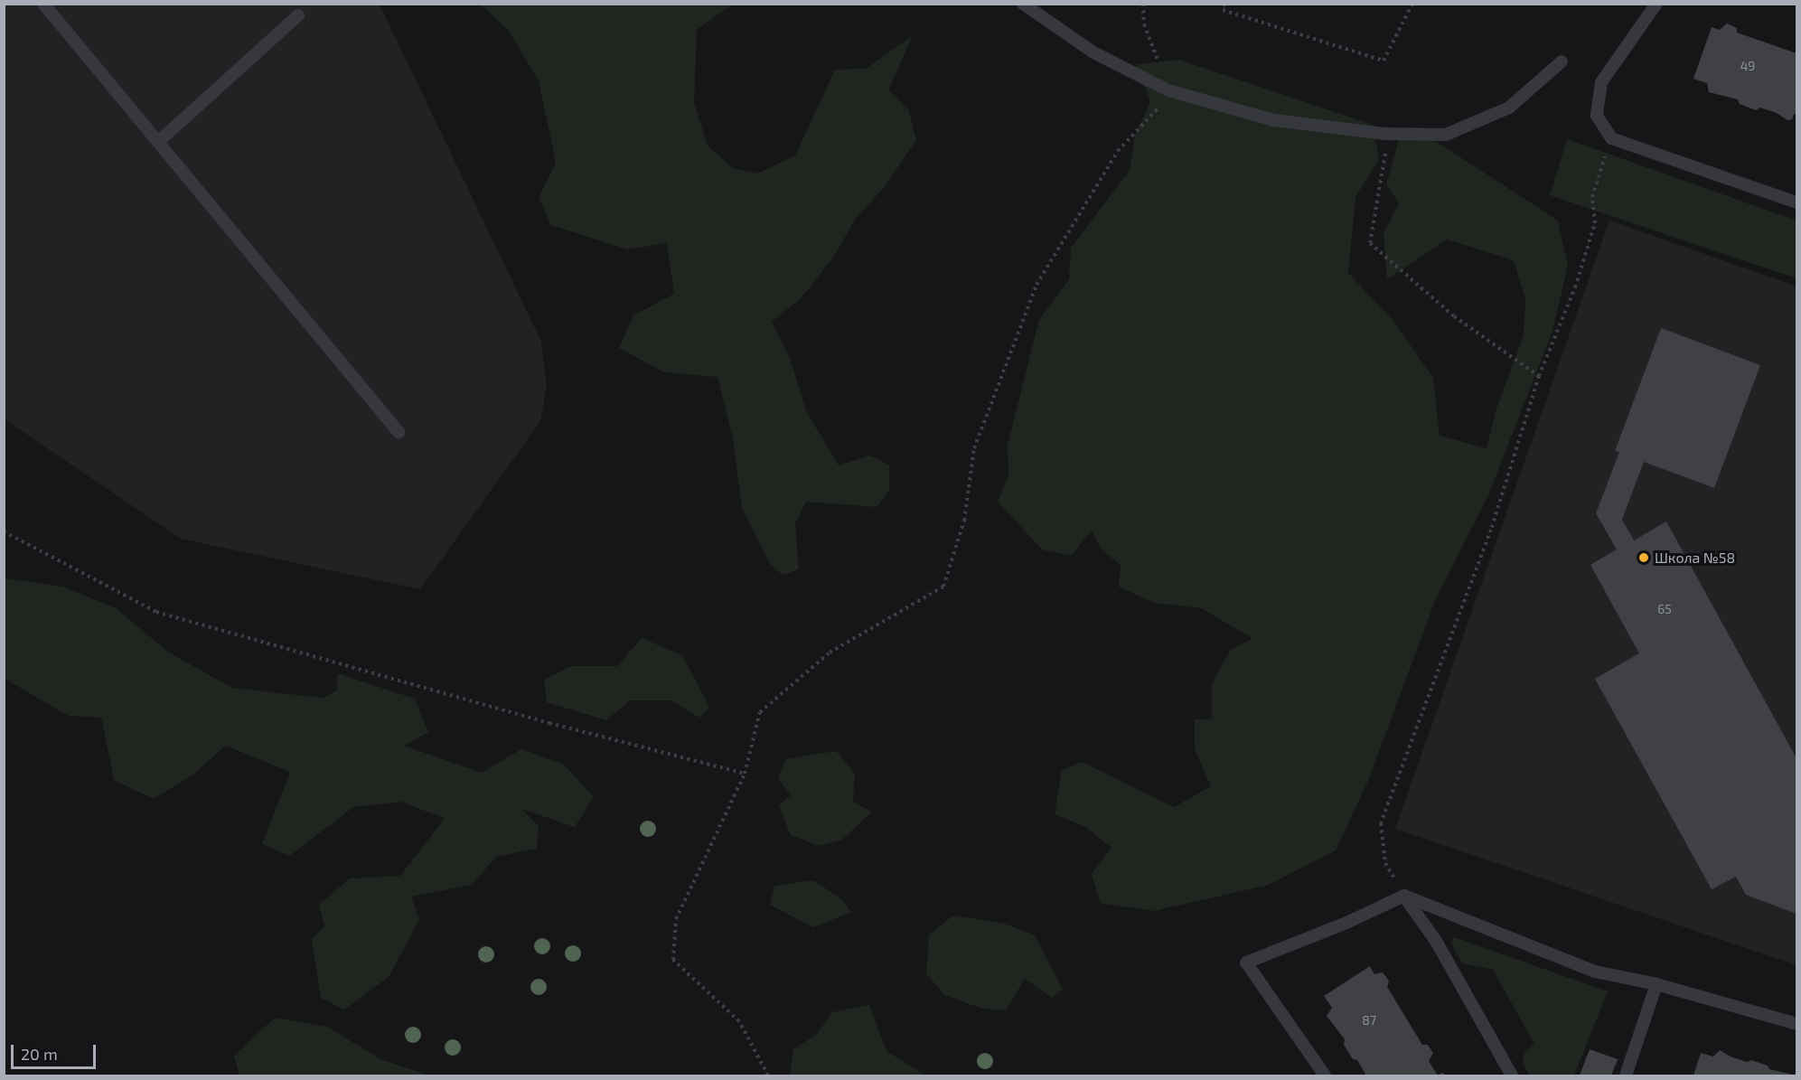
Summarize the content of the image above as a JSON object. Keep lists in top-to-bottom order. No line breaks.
{"places":["Школа №58"],"house_numbers":["49","65","87"],"scale_bar":"20 m"}
